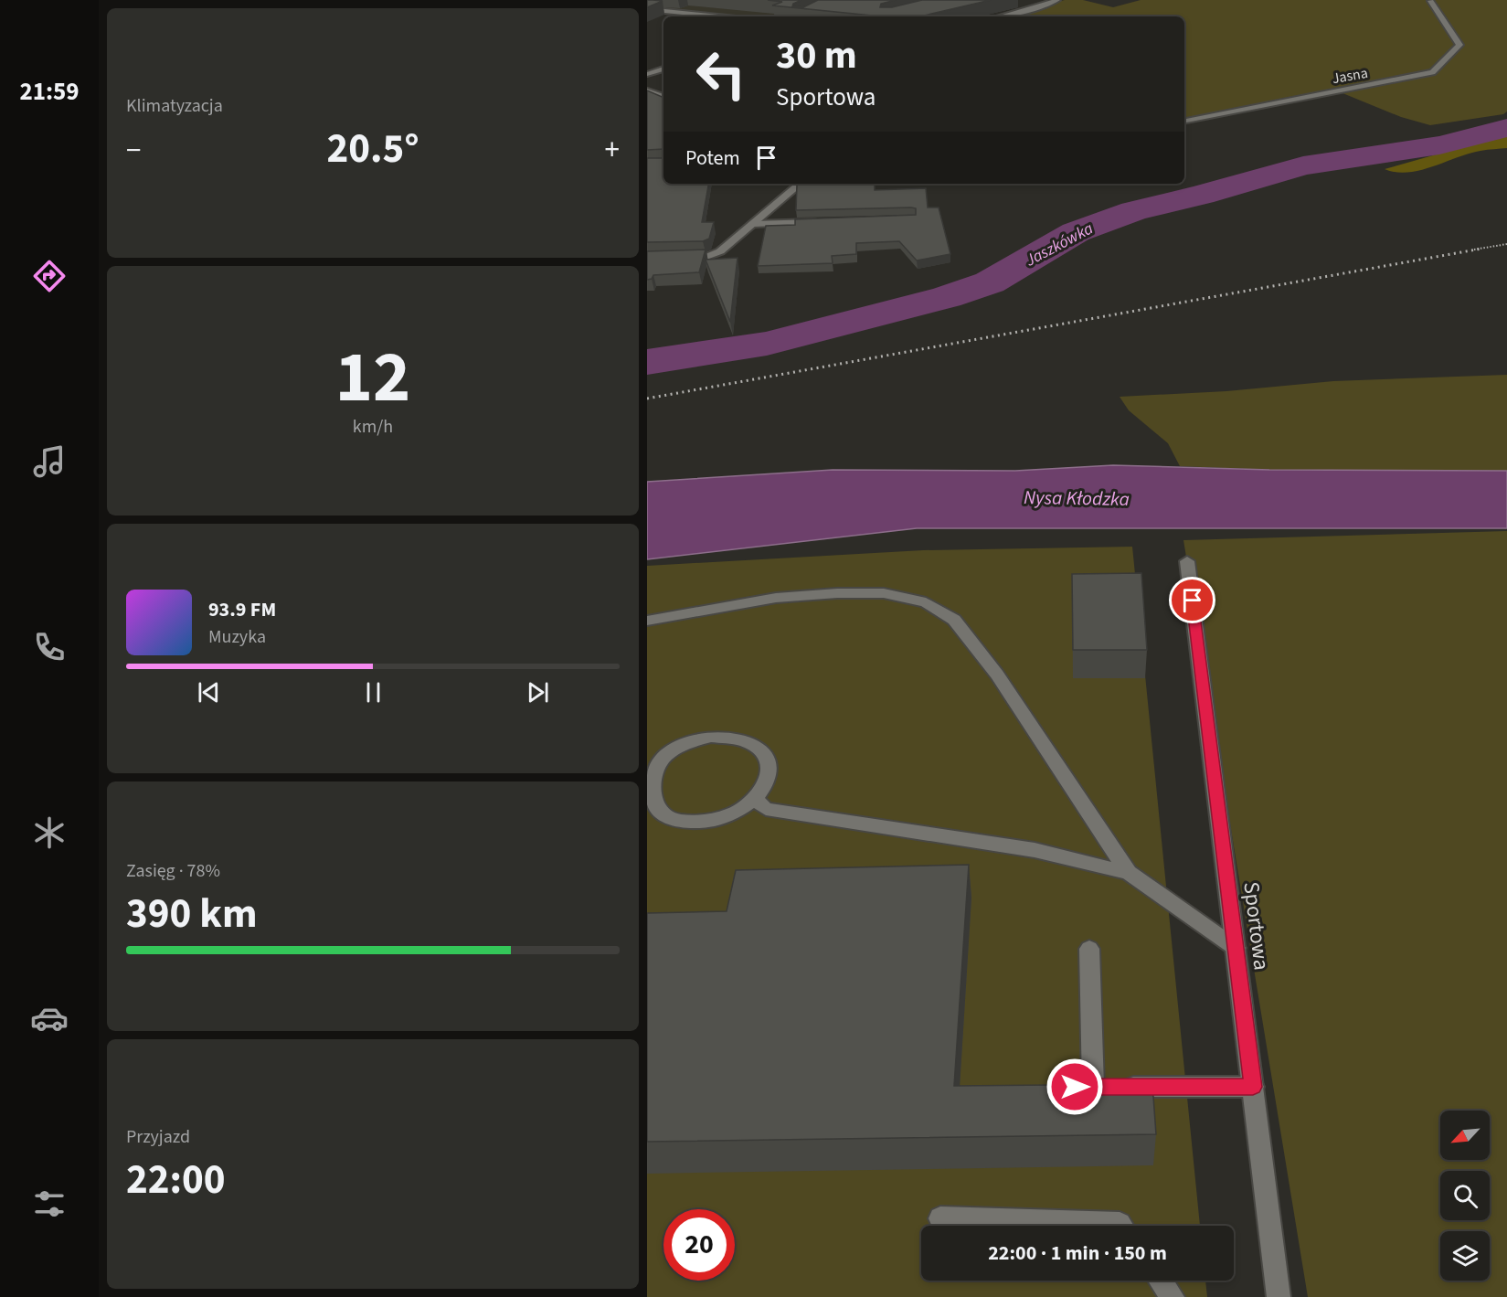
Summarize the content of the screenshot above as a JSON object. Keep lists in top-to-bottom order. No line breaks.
{"streets":{"street":["Jasna","Sportowa"]},"water":["Jaszkówka","Nysa Kłodzka"],"north":"bottom left","page":{"tabs":"21:59","tile":["Klimatyzacja",["12","km/h"],["Zasięg · 78%","390 km"],["Przyjazd","22:00"]],"turn":["30 m","Sportowa"],"heat":["−","20.5°","+"],"then":"Potem","song":["93.9 FM","Muzyka"],"limit":"20","trip":"22:00 · 1 min · 150 m"}}
